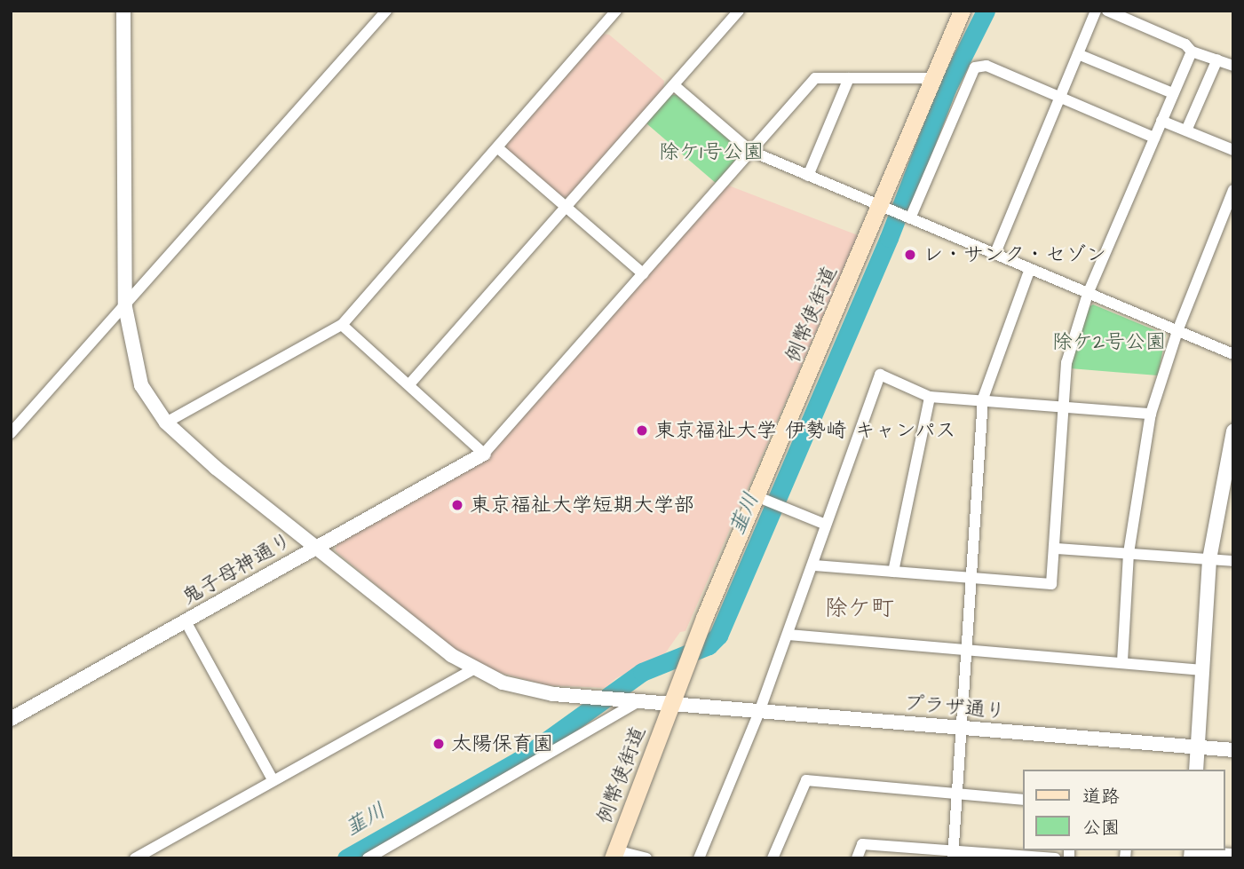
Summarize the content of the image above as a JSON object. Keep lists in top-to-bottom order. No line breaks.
{"streets":{"main road":["例幣使街道"],"street":["鬼子母神通り","プラザ通り"]},"crossings":[["例幣使街道","プラザ通り"],["鬼子母神通り","プラザ通り"]],"districts":["除ケ町"],"water":["韮川"],"parks":["除ケ1号公園","除ケ2号公園"],"places":["レ・サンク・セゾン","東京福祉大学 伊勢崎 キャンパス","東京福祉大学短期大学部","太陽保育園"],"legend":["道路","公園"]}
